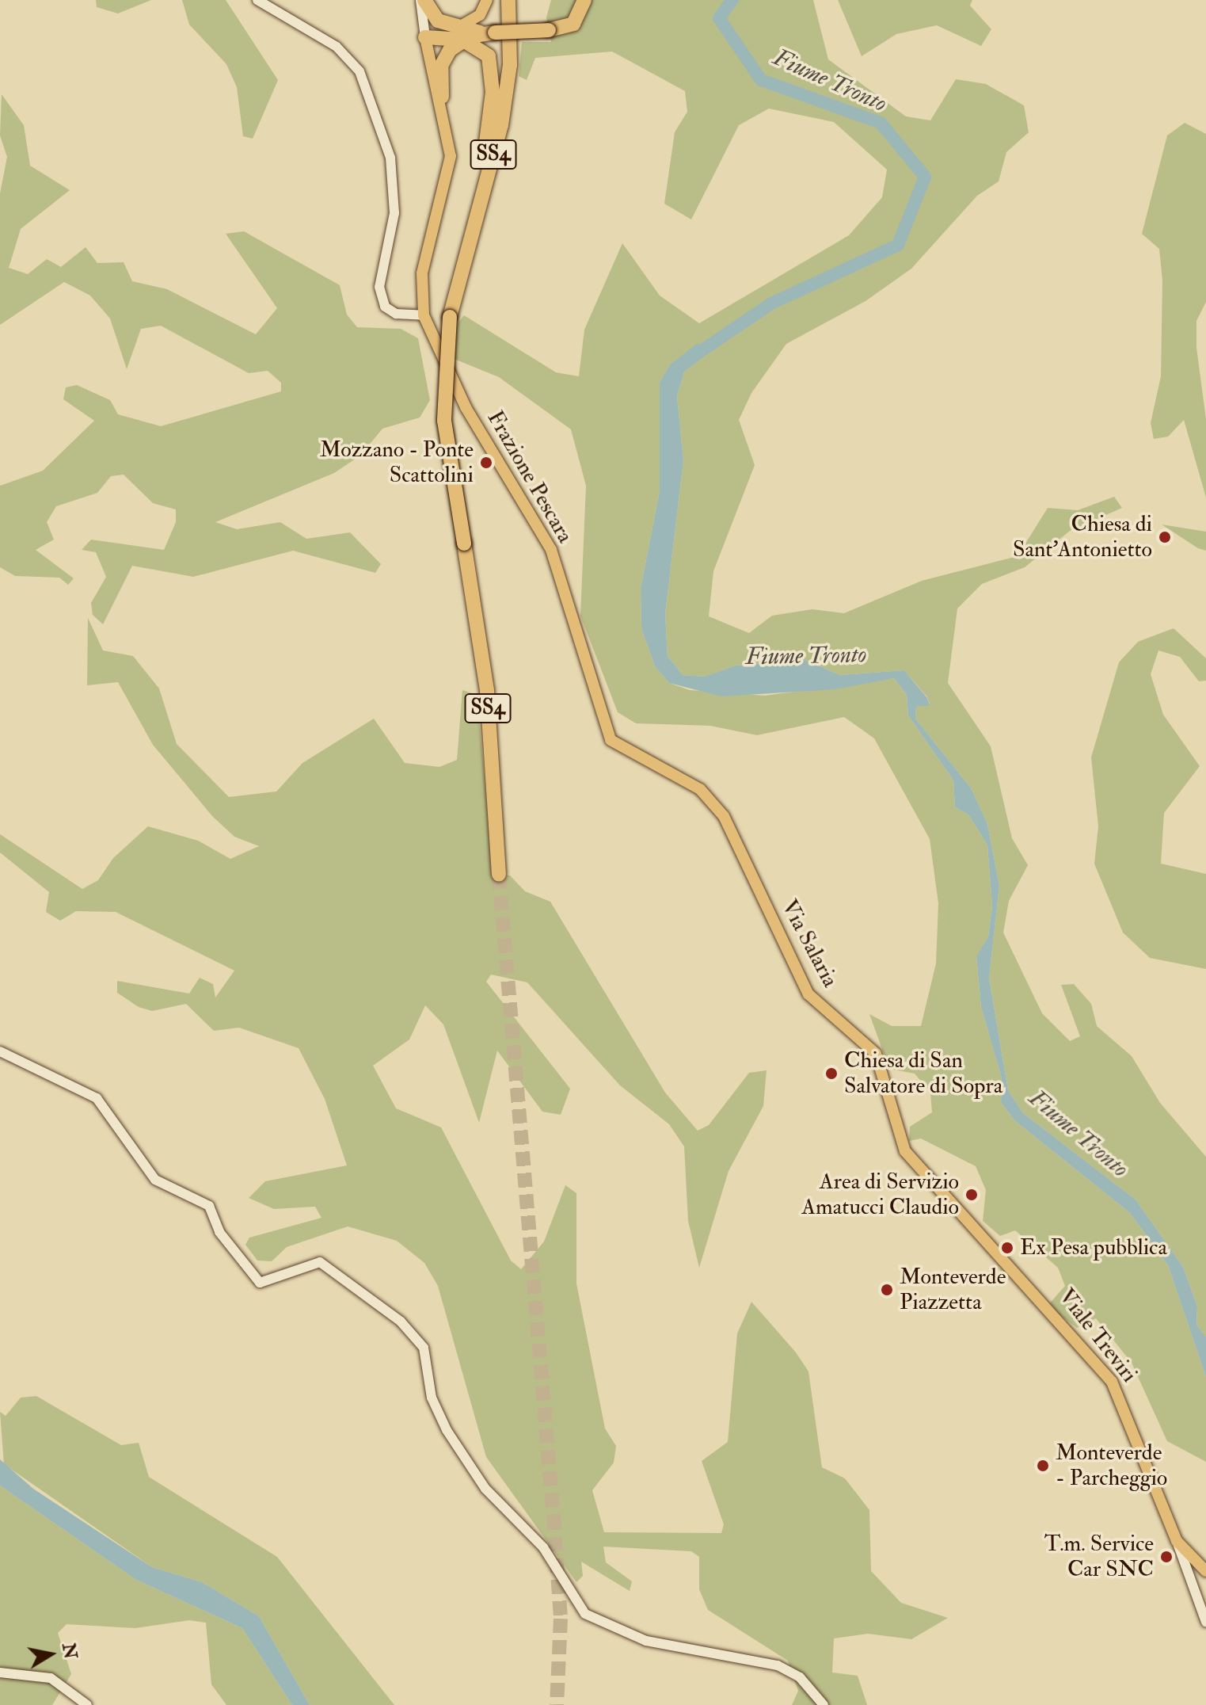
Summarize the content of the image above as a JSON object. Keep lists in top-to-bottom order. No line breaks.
{"streets":{"highway":["SS4"],"main road":["Frazione Pescara","Via Salaria","Viale Treviri"]},"crossings":[["Frazione Pescara","Via Salaria"],["Via Salaria","Viale Treviri"]],"water":["Fiume Tronto"],"places":["Mozzano - Ponte Scattolini","Chiesa di Sant'Antonietto","Chiesa di San Salvatore di Sopra","Area di Servizio Amatucci Claudio","Ex Pesa pubblica","Monteverde Piazzetta","Monteverde - Parcheggio","T.m. Service Car SNC"],"north":"right"}
